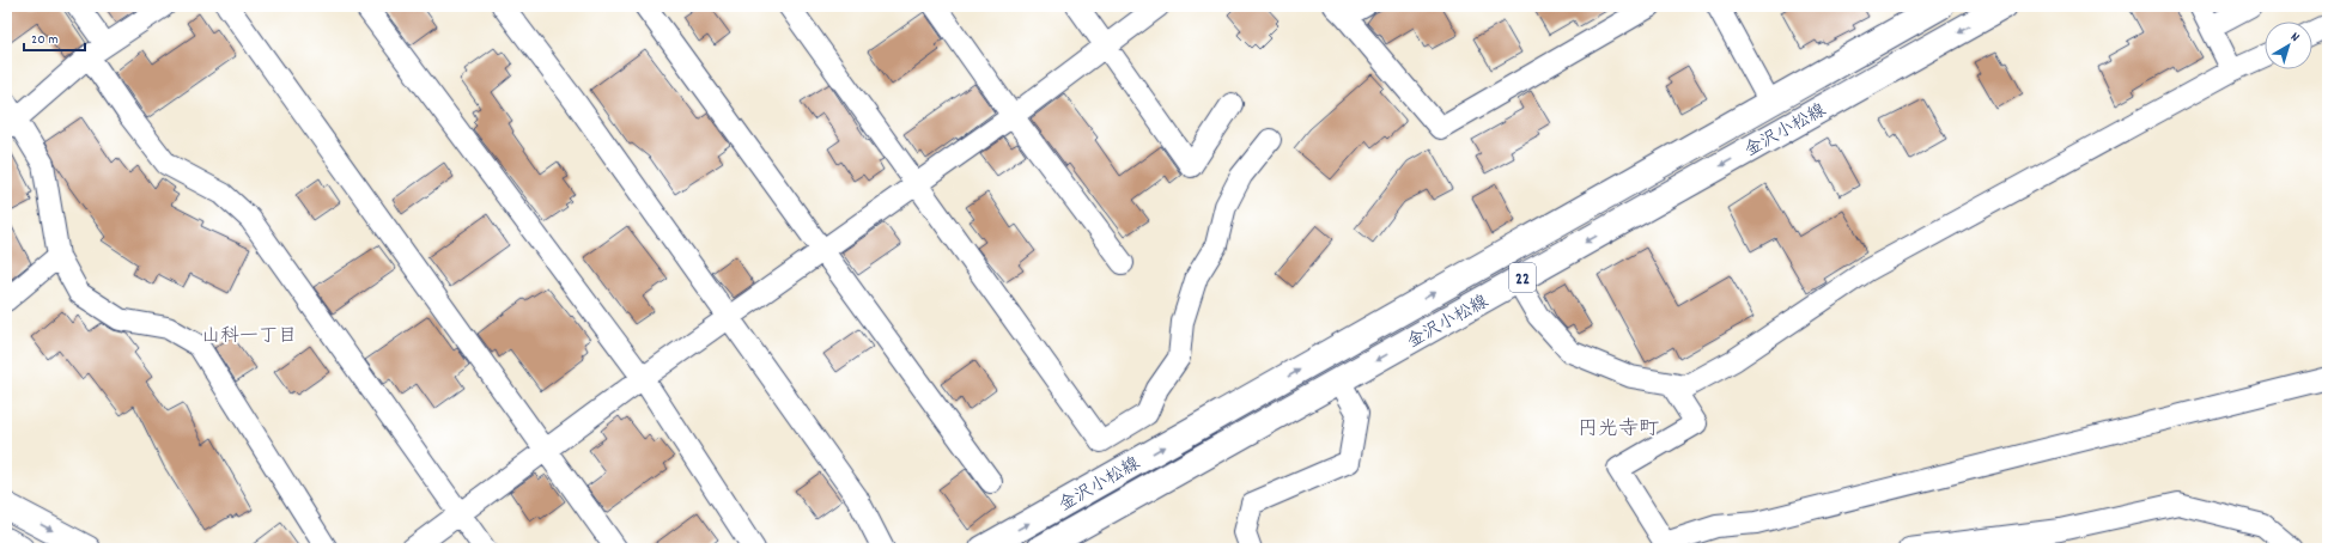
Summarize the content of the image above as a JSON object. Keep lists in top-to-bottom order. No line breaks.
{"streets":{"main road":["金沢小松線","22"]},"districts":["山科一丁目","円光寺町"],"scale_bar":"20 m","north":"top right"}
